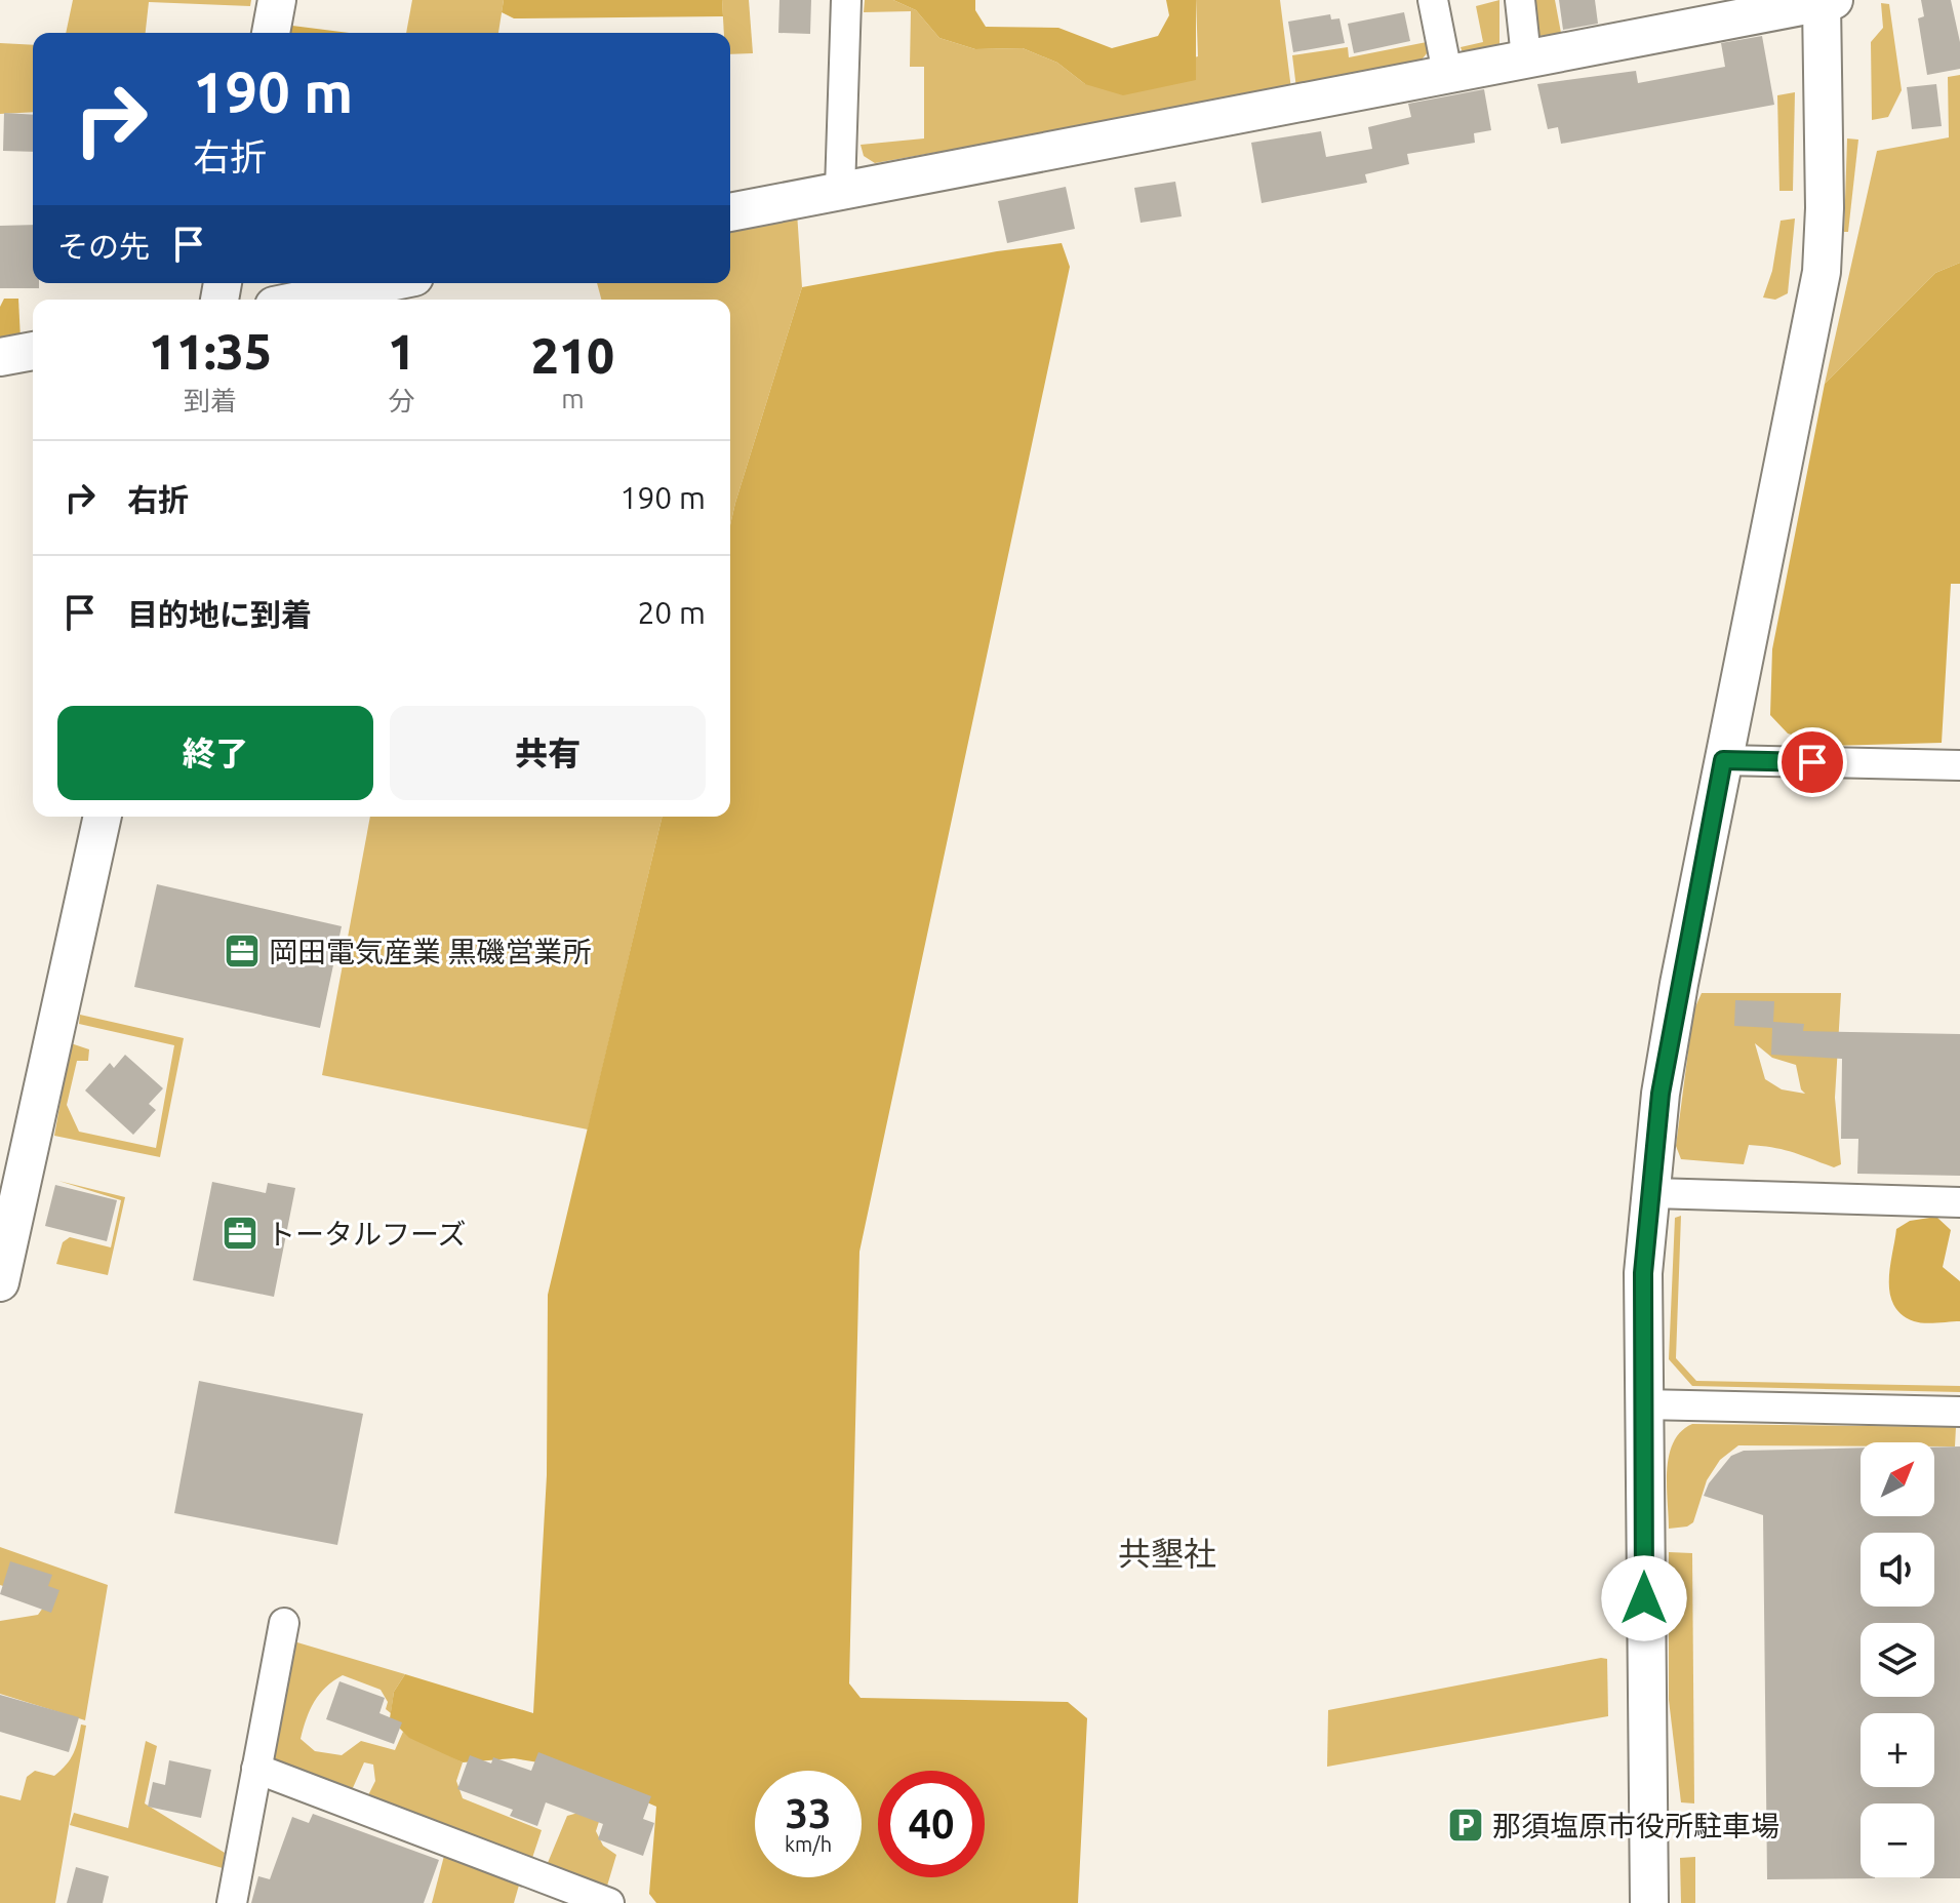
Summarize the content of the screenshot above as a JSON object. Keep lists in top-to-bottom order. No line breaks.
{"districts":["共墾社"],"places":{"office":["岡田電気産業 黒磯営業所","トータルフーズ"],"parking":["那須塩原市役所駐車場"]},"north":"top right","page":{"turn":["190 m","右折"],"then":"その先","eta":["11:35","到着","1","分","210","m"],"list":[{"name":"右折","value":"190 m"},{"name":"目的地に到着","value":"20 m"}],"buttons":["終了","共有"],"map_buttons":["+","−"],"speed":"33 km/h","limit":"40"}}
